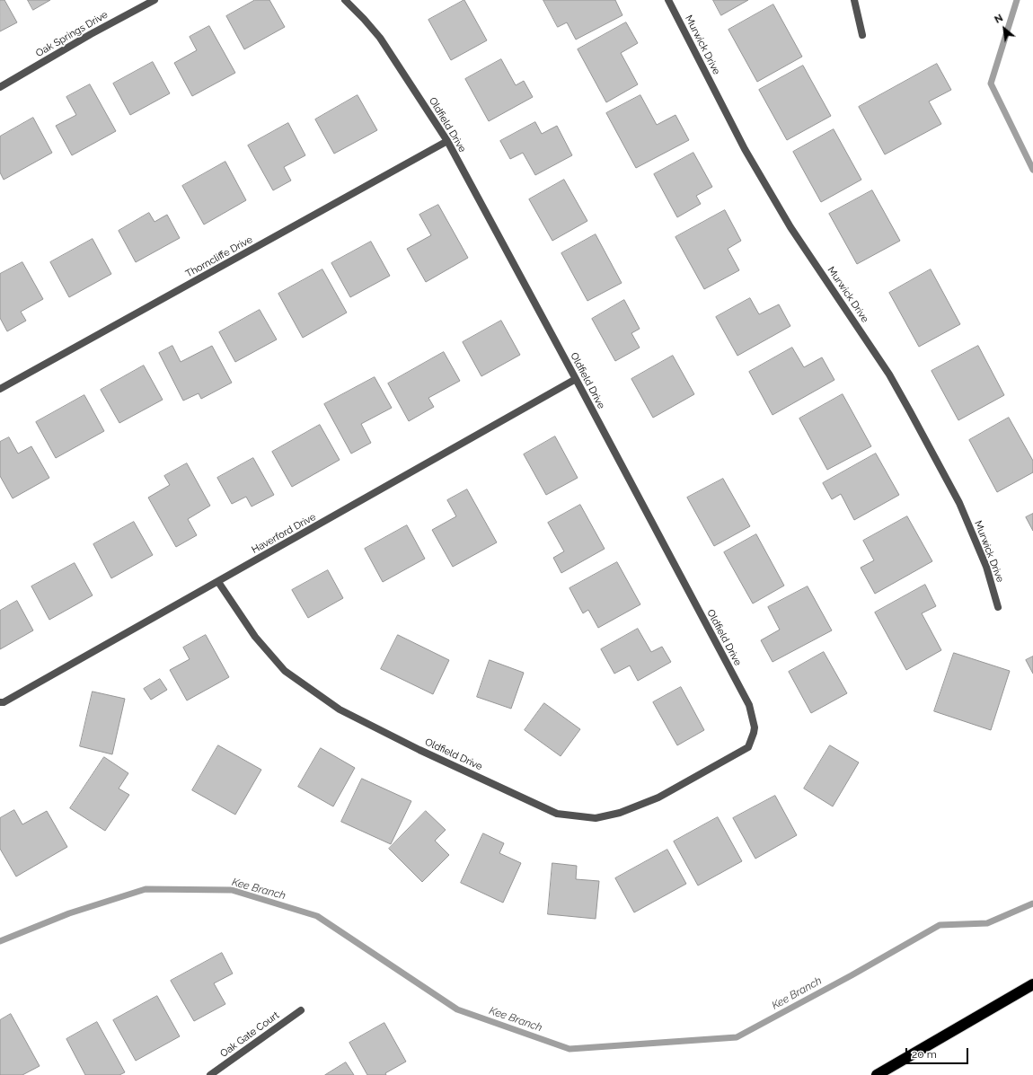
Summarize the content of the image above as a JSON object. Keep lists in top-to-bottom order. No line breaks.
{"streets":{"street":["Oak Springs Drive","Murwick Drive","Oldfield Drive","Thorncliffe Drive","Haverford Drive","Oak Gate Court"]},"crossings":[["Oldfield Drive","Thorncliffe Drive"],["Oldfield Drive","Haverford Drive"]],"water":["Kee Branch"],"scale_bar":"20 m","north":"top left"}
